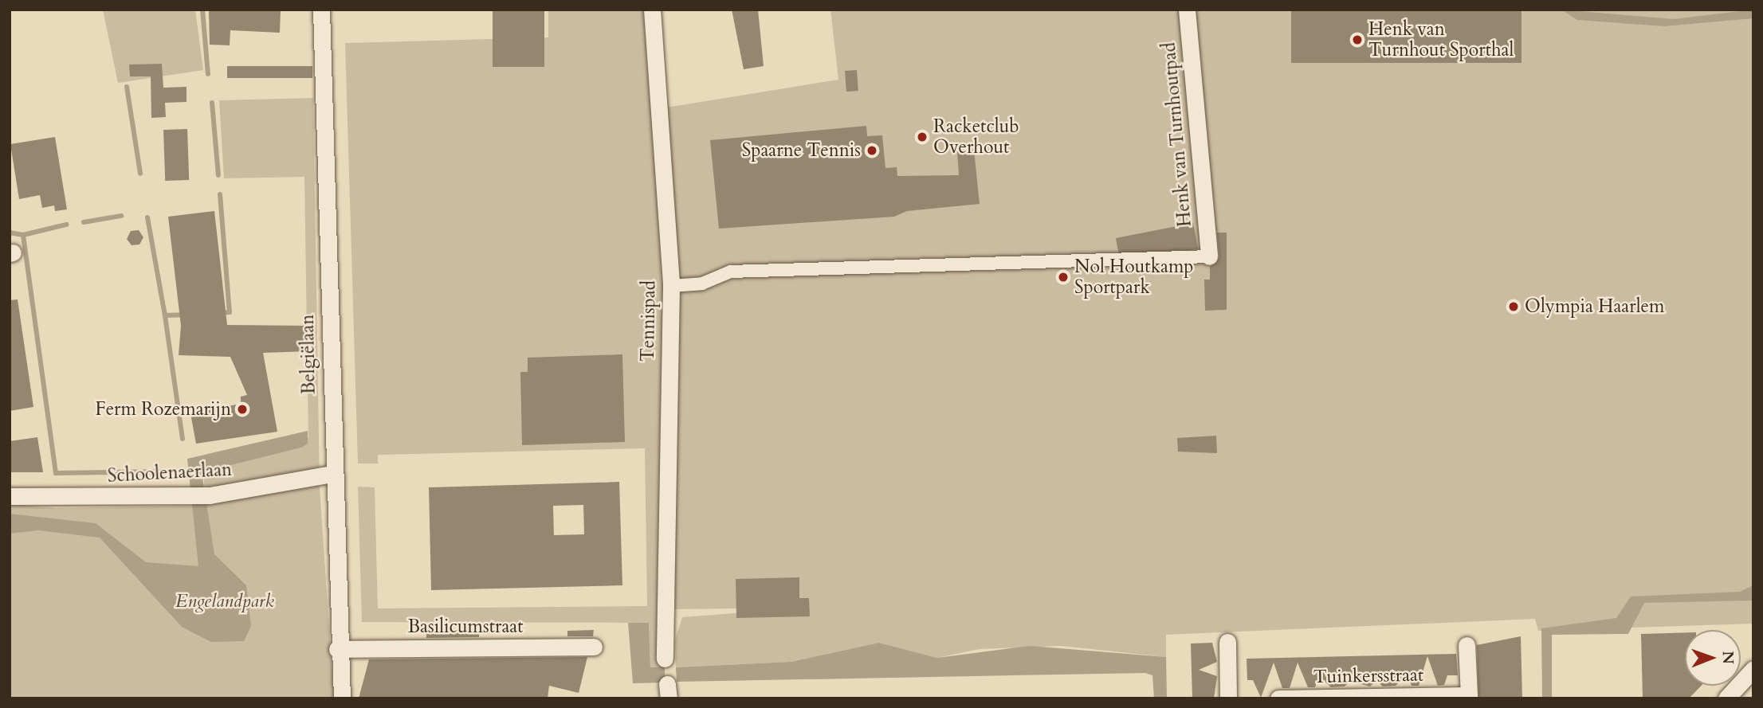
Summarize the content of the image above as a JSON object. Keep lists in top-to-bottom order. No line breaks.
{"streets":{"street":["Henk van Turnhoutpad","Tennispad","Belgiëlaan","Schoolenaerlaan","Basilicumstraat","Tuinkersstraat"]},"crossings":[["Belgiëlaan","Schoolenaerlaan"],["Belgiëlaan","Basilicumstraat"]],"parks":["Engelandpark"],"places":["Henk van Turnhout Sporthal","Racketclub Overhout","Spaarne Tennis","Nol Houtkamp Sportpark","Olympia Haarlem","Ferm Rozemarijn"],"north":"right"}
